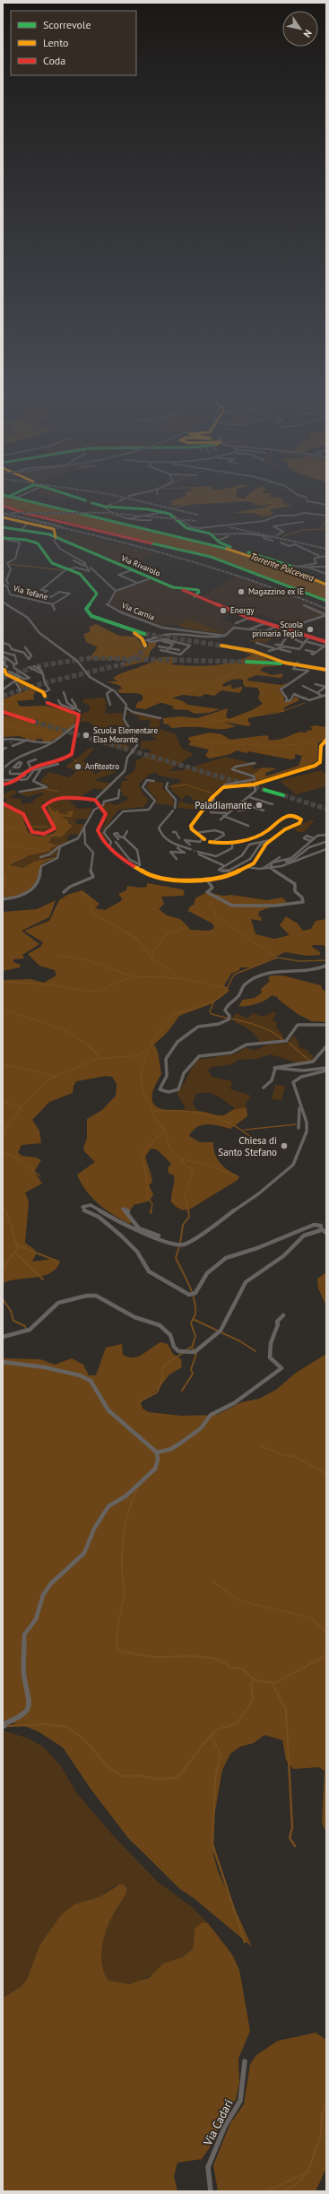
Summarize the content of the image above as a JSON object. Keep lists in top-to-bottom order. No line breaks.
{"streets":{"main road":["Via Rivarolo"],"street":["Via Tofane","Via Carnia","Via Cadari"]},"crossings":[["Via Rivarolo","Via Carnia"]],"water":["Torrente Polcevera"],"places":["Magazzino ex IE","Energy","Scuola primaria Teglia","Scuola Elementare Elsa Morante","Anfiteatro","Paladiamante","Chiesa di Santo Stefano"],"legend":["Scorrevole","Lento","Coda"],"north":"bottom right"}
